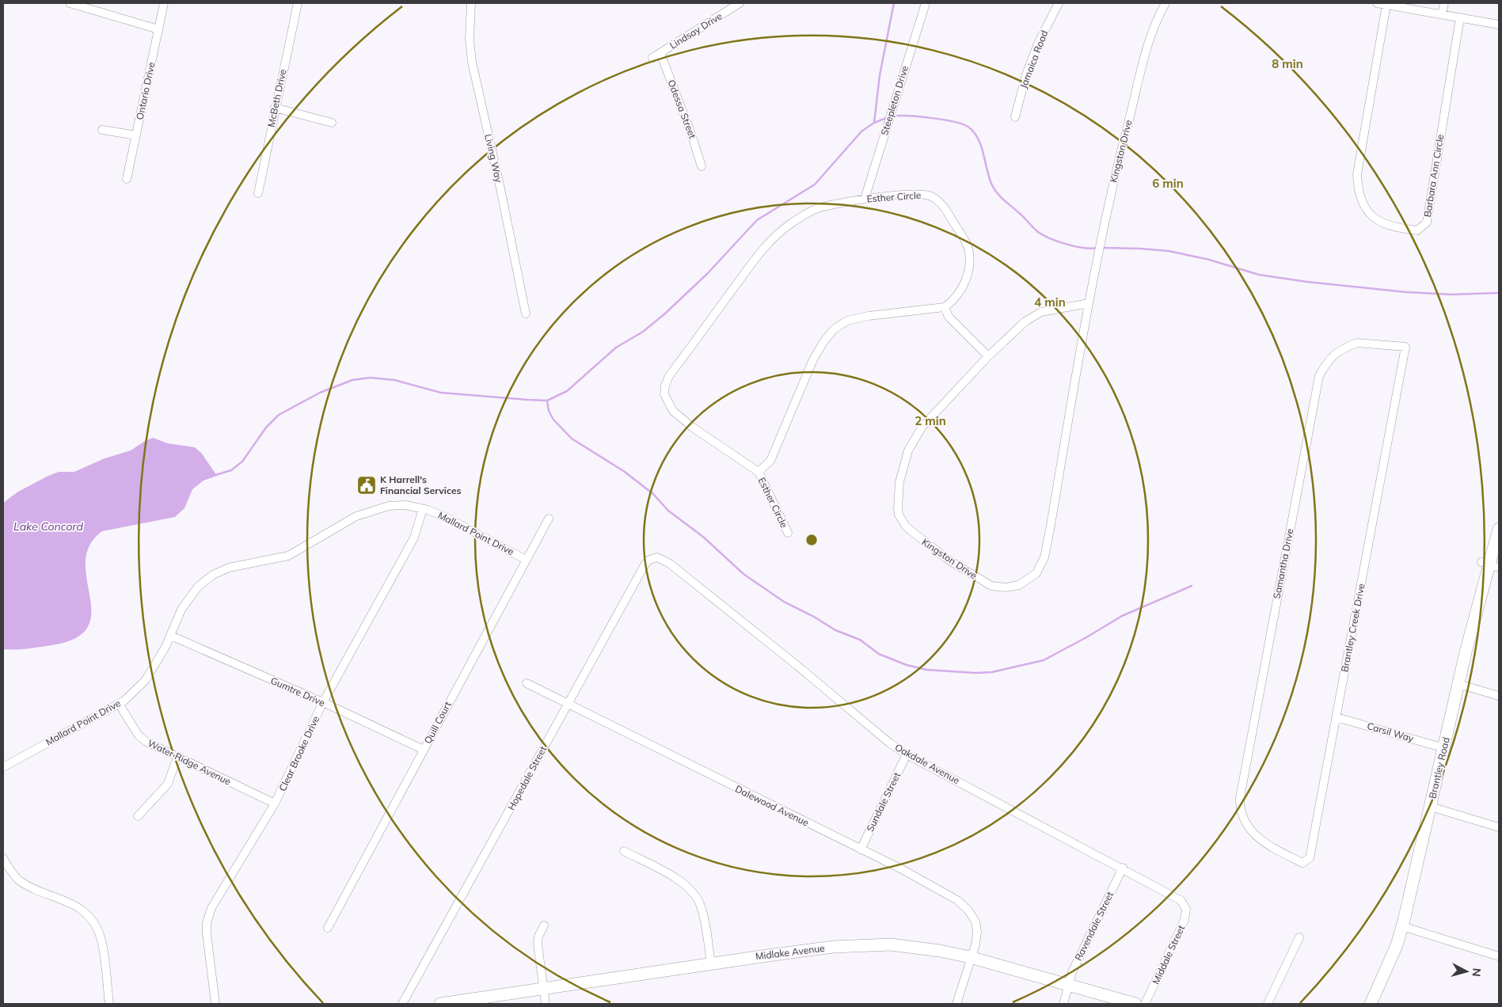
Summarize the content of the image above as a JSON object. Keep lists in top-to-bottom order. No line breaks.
{"streets":{"street":["Lindsay Drive","Jamaica Road","Ontario Drive","McBeth Drive","Steepleton Drive","Odessa Street","Kingston Drive","Living Way","Barbara Ann Circle","Esther Circle","Mallard Point Drive","Samantha Drive","Brantley Creek Drive","Gumtre Drive","Quill Court","Carsil Way","Clear Brooke Drive","Water Ridge Avenue","Oakdale Avenue","Brantley Road","Hopedale Street","Sundale Street","Dalewood Avenue","Ravendale Street","Midlake Avenue","Middale Street"]},"crossings":[["Lindsay Drive","Odessa Street"],["Steepleton Drive","Esther Circle"],["Mallard Point Drive","Gumtre Drive"],["Mallard Point Drive","Quill Court"],["Mallard Point Drive","Clear Brooke Drive"],["Mallard Point Drive","Water Ridge Avenue"],["Samantha Drive","Brantley Creek Drive"],["Brantley Creek Drive","Carsil Way"],["Gumtre Drive","Quill Court"],["Gumtre Drive","Clear Brooke Drive"],["Carsil Way","Brantley Road"],["Clear Brooke Drive","Water Ridge Avenue"],["Oakdale Avenue","Hopedale Street"],["Oakdale Avenue","Sundale Street"],["Oakdale Avenue","Ravendale Street"],["Oakdale Avenue","Middale Street"],["Hopedale Street","Dalewood Avenue"],["Sundale Street","Dalewood Avenue"],["Dalewood Avenue","Midlake Avenue"],["Ravendale Street","Midlake Avenue"]],"water":["Lake Concord"],"places":{"public building":["K Harrell's Financial Services"]},"north":"right","rings":["8 min","6 min","4 min","2 min"]}
